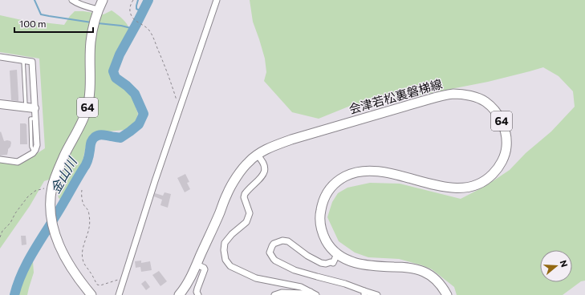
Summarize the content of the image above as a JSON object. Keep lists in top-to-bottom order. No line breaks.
{"streets":{"main road":["会津若松裏磐梯線","64"]},"water":["金山川"],"scale_bar":"100 m","north":"right"}
